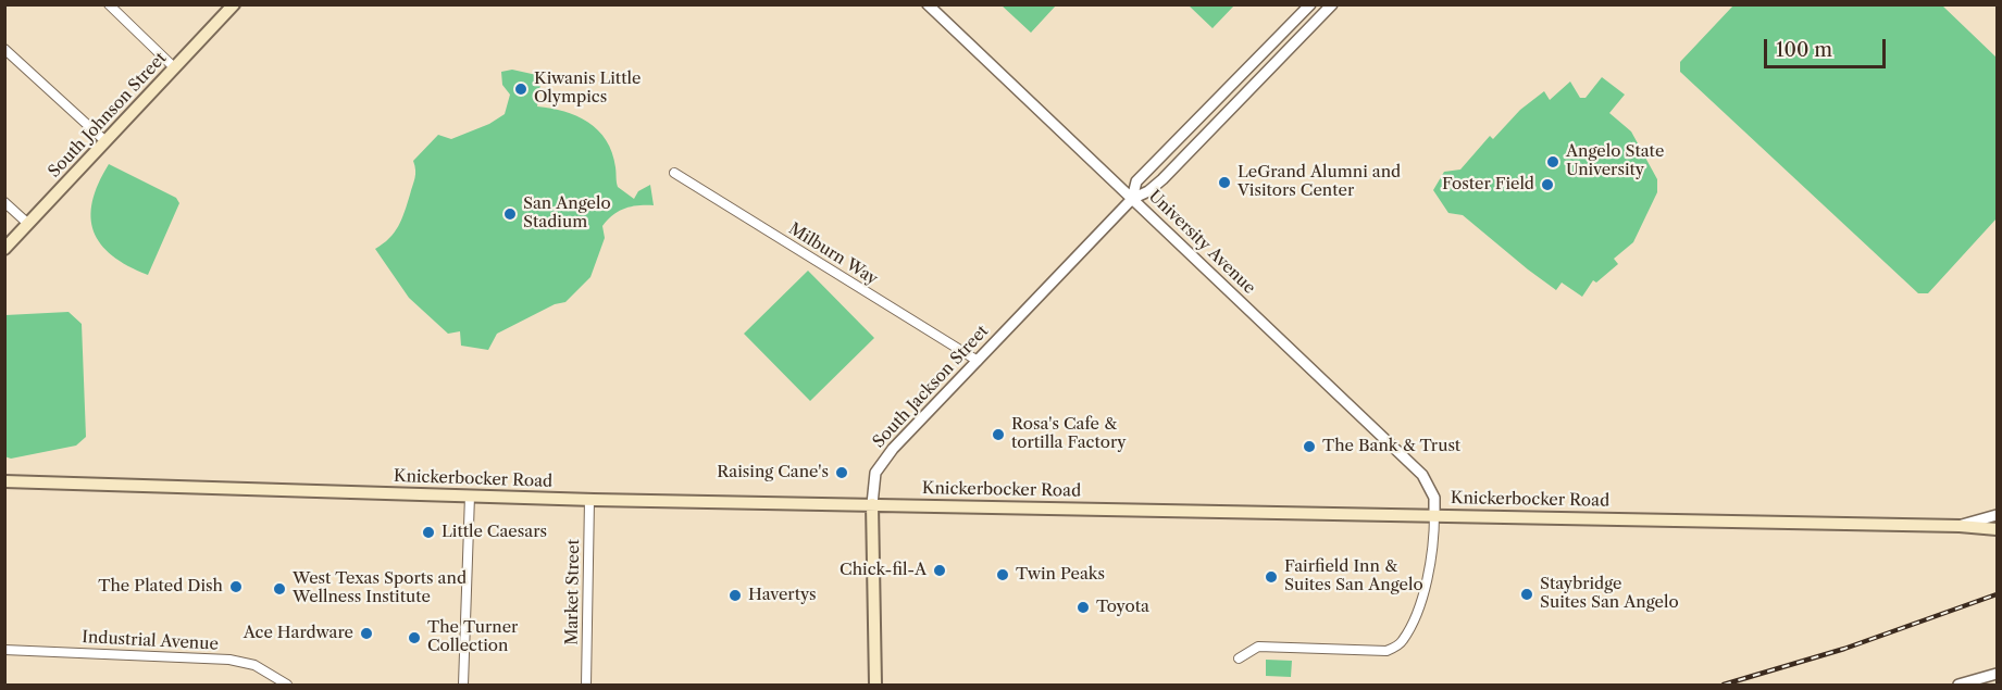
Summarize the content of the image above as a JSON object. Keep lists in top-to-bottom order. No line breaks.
{"streets":{"main road":["South Johnson Street","South Jackson Street","Knickerbocker Road"],"street":["University Avenue","Milburn Way","Market Street","Industrial Avenue"]},"crossings":[["University Avenue","South Jackson Street"],["University Avenue","Knickerbocker Road"],["Milburn Way","South Jackson Street"],["South Jackson Street","Knickerbocker Road"],["Knickerbocker Road","Market Street"]],"places":["Kiwanis Little Olympics","Angelo State University","LeGrand Alumni and Visitors Center","Foster Field","San Angelo Stadium","Rosa's Cafe & tortilla Factory","The Bank & Trust","Raising Cane's","Little Caesars","Chick-fil-A","Twin Peaks","Fairfield Inn & Suites San Angelo","The Plated Dish","West Texas Sports and Wellness Institute","Staybridge Suites San Angelo","Havertys","Toyota","Ace Hardware","The Turner Collection"],"scale_bar":"100 m"}
